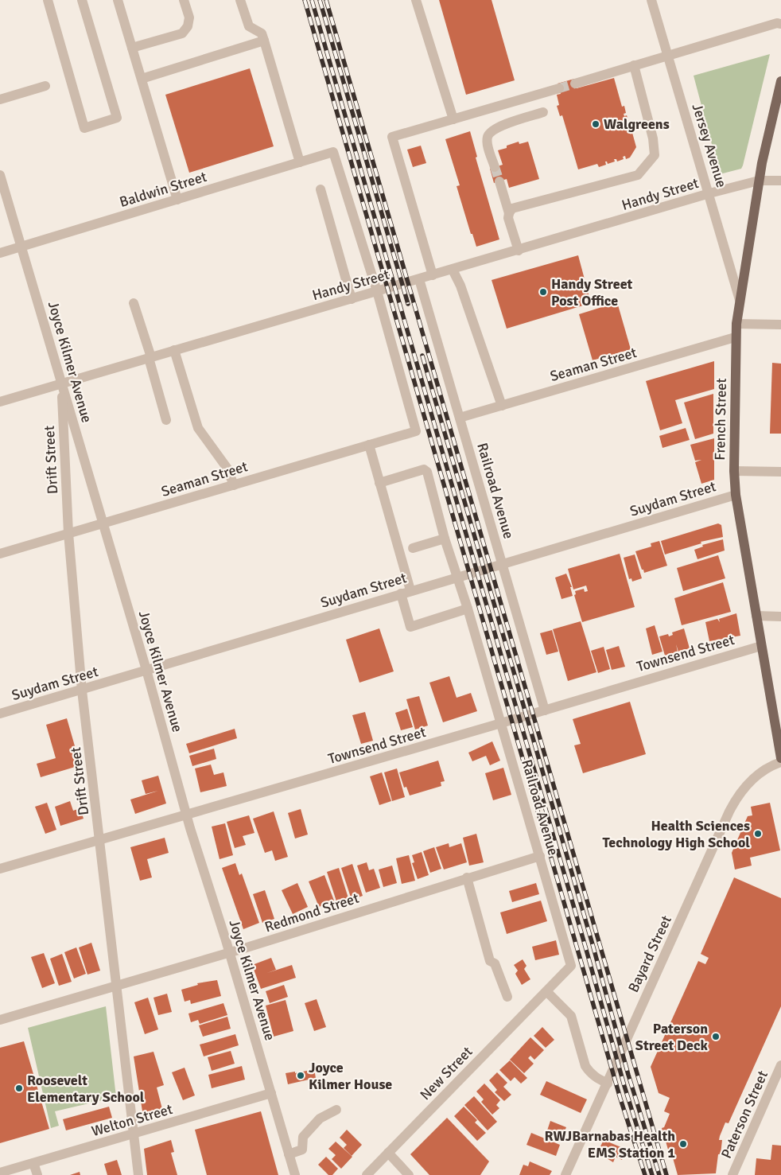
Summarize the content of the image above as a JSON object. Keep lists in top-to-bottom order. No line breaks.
{"streets":{"main road":["French Street"],"street":["Jersey Avenue","Baldwin Street","Handy Street","Joyce Kilmer Avenue","Seaman Street","Drift Street","Railroad Avenue","Suydam Street","Townsend Street","Redmond Street","Bayard Street","New Street","Paterson Street","Welton Street"]},"crossings":[["Jersey Avenue","Handy Street"],["Jersey Avenue","French Street"],["Baldwin Street","Handy Street"],["Baldwin Street","Joyce Kilmer Avenue"],["Baldwin Street","Seaman Street"],["Handy Street","Joyce Kilmer Avenue"],["Handy Street","Seaman Street"],["Handy Street","French Street"],["Handy Street","Drift Street"],["Handy Street","Railroad Avenue"],["Joyce Kilmer Avenue","Seaman Street"],["Joyce Kilmer Avenue","Drift Street"],["Joyce Kilmer Avenue","Suydam Street"],["Joyce Kilmer Avenue","Townsend Street"],["Joyce Kilmer Avenue","Redmond Street"],["Joyce Kilmer Avenue","Welton Street"],["Seaman Street","French Street"],["Seaman Street","Drift Street"],["Seaman Street","Railroad Avenue"],["French Street","Suydam Street"],["French Street","Townsend Street"],["Drift Street","Suydam Street"],["Drift Street","Townsend Street"],["Drift Street","Redmond Street"],["Drift Street","Welton Street"],["Railroad Avenue","Suydam Street"],["Railroad Avenue","Townsend Street"],["Railroad Avenue","Redmond Street"],["Railroad Avenue","New Street"]],"places":["Walgreens","Handy Street Post Office","Health Sciences Technology High School","Paterson Street Deck","Joyce Kilmer House","Roosevelt Elementary School","RWJBarnabas Health EMS Station 1"]}
